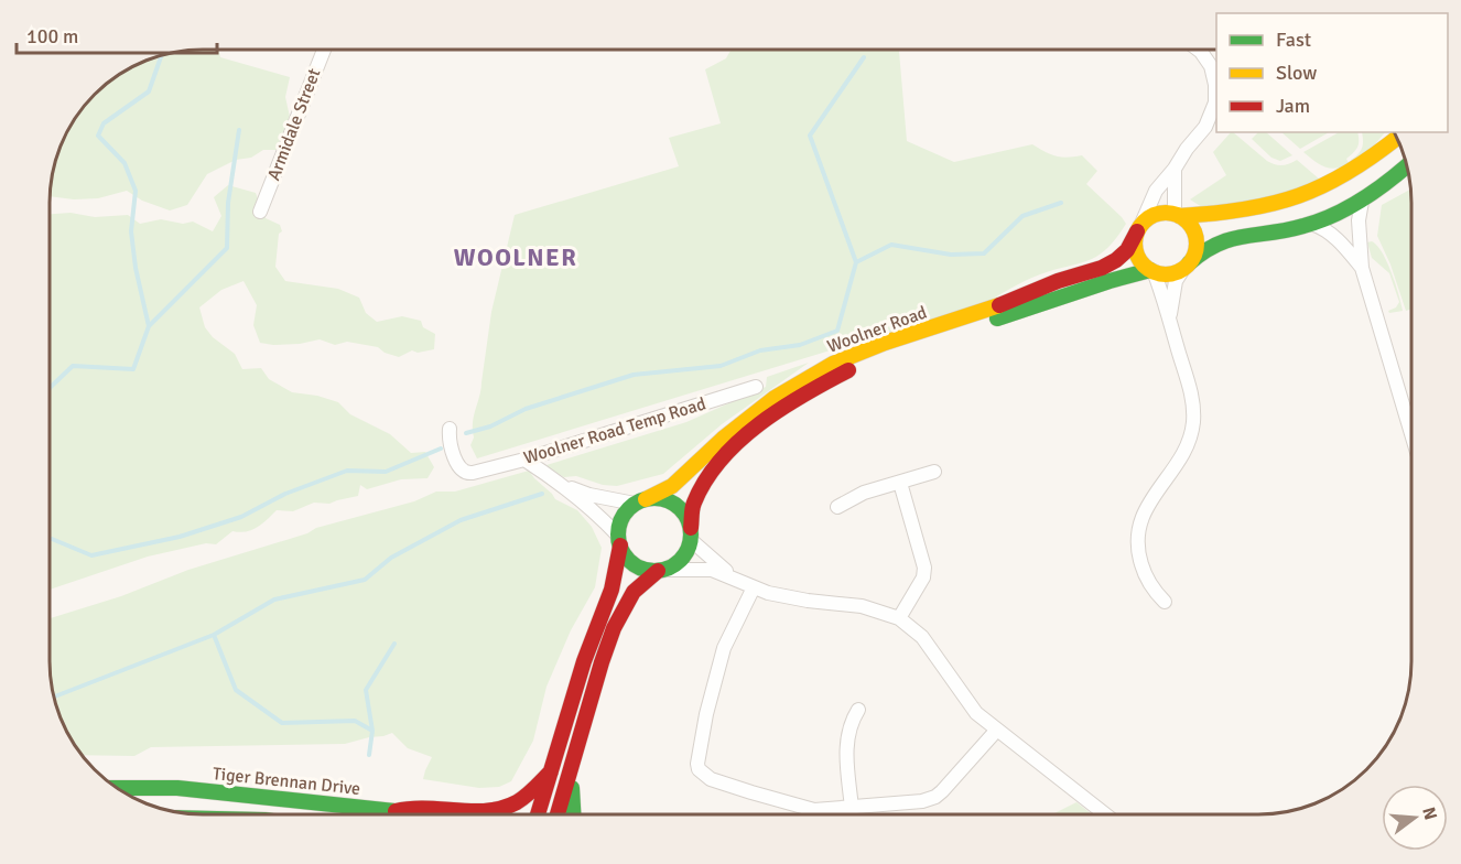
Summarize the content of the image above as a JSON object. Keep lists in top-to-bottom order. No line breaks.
{"streets":{"main road":["Woolner Road","Tiger Brennan Drive"],"street":["Armidale Street","Woolner Road Temp Road"]},"districts":["WOOLNER"],"legend":["Fast","Slow","Jam"],"scale_bar":"100 m","north":"right"}
